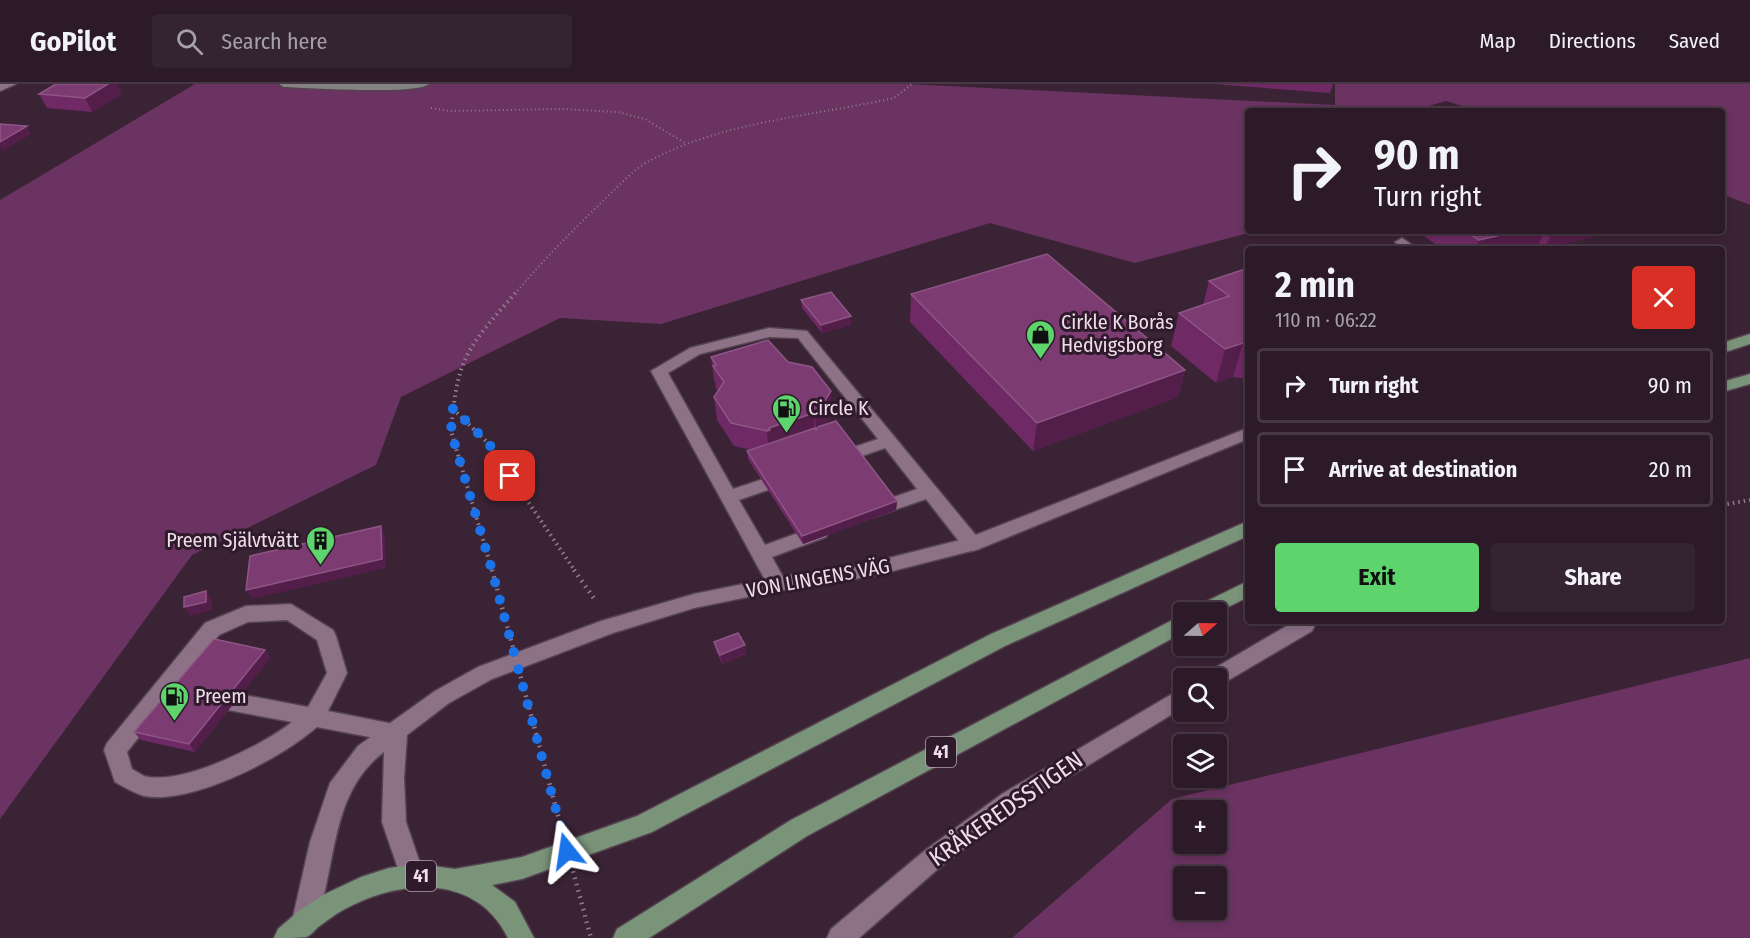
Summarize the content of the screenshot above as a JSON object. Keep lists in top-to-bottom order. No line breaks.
{"streets":{"main road":["41"],"street":["VON LINGENS VÄG","KRÅKEREDSSTIGEN"]},"crossings":[["VON LINGENS VÄG","41"]],"places":{"shop":["Cirkle K Borås Hedvigsborg"],"fuel station":["Circle K","Preem"],"building":["Preem Självtvätt"]},"north":"right","page":{"header":"GoPilot","search":"Search here","nav":["Map","Directions","Saved"],"turn":["90 m","Turn right"],"heading":["2 min","110 m · 06:22"],"list":[{"name":"Turn right","value":"90 m"},{"name":"Arrive at destination","value":"20 m"}],"buttons":["Exit","Share"],"map_buttons":["+","−"]}}
